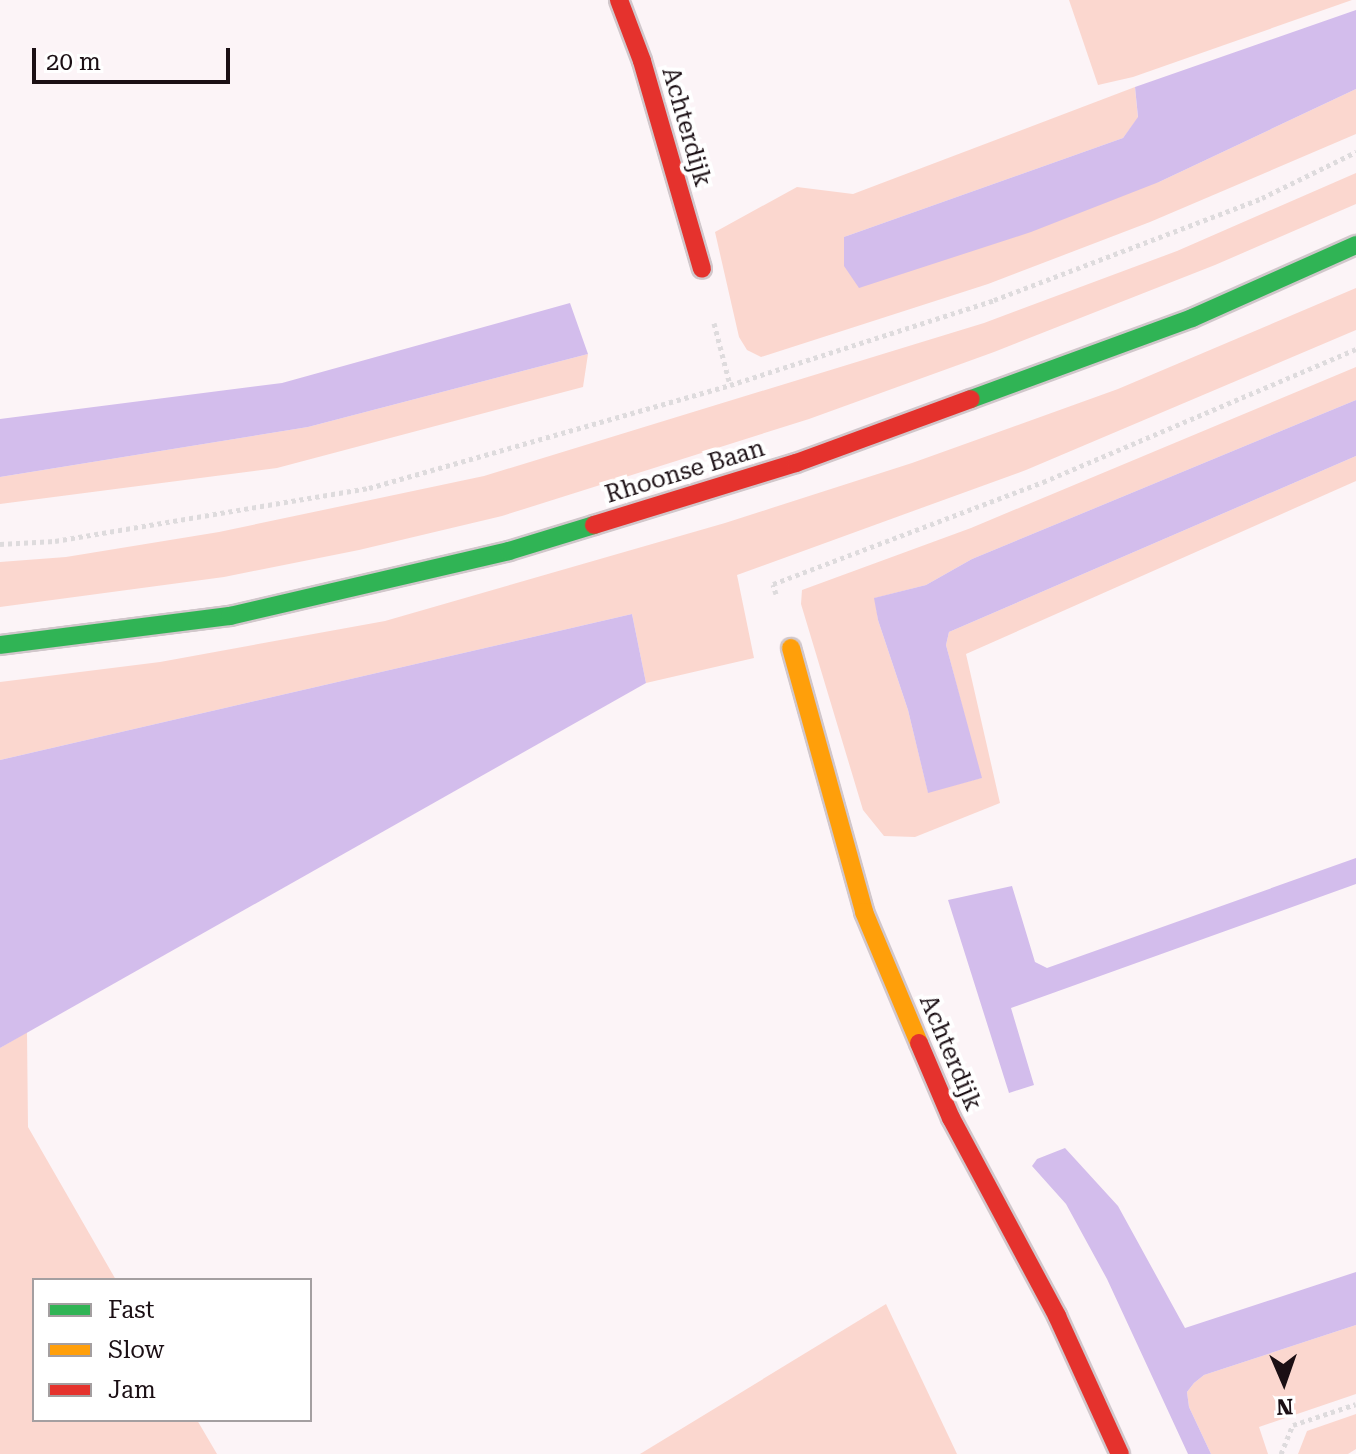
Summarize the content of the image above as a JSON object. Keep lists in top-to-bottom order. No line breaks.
{"streets":{"main road":["Achterdijk","Rhoonse Baan"]},"legend":["Fast","Slow","Jam"],"scale_bar":"20 m","north":"bottom"}
